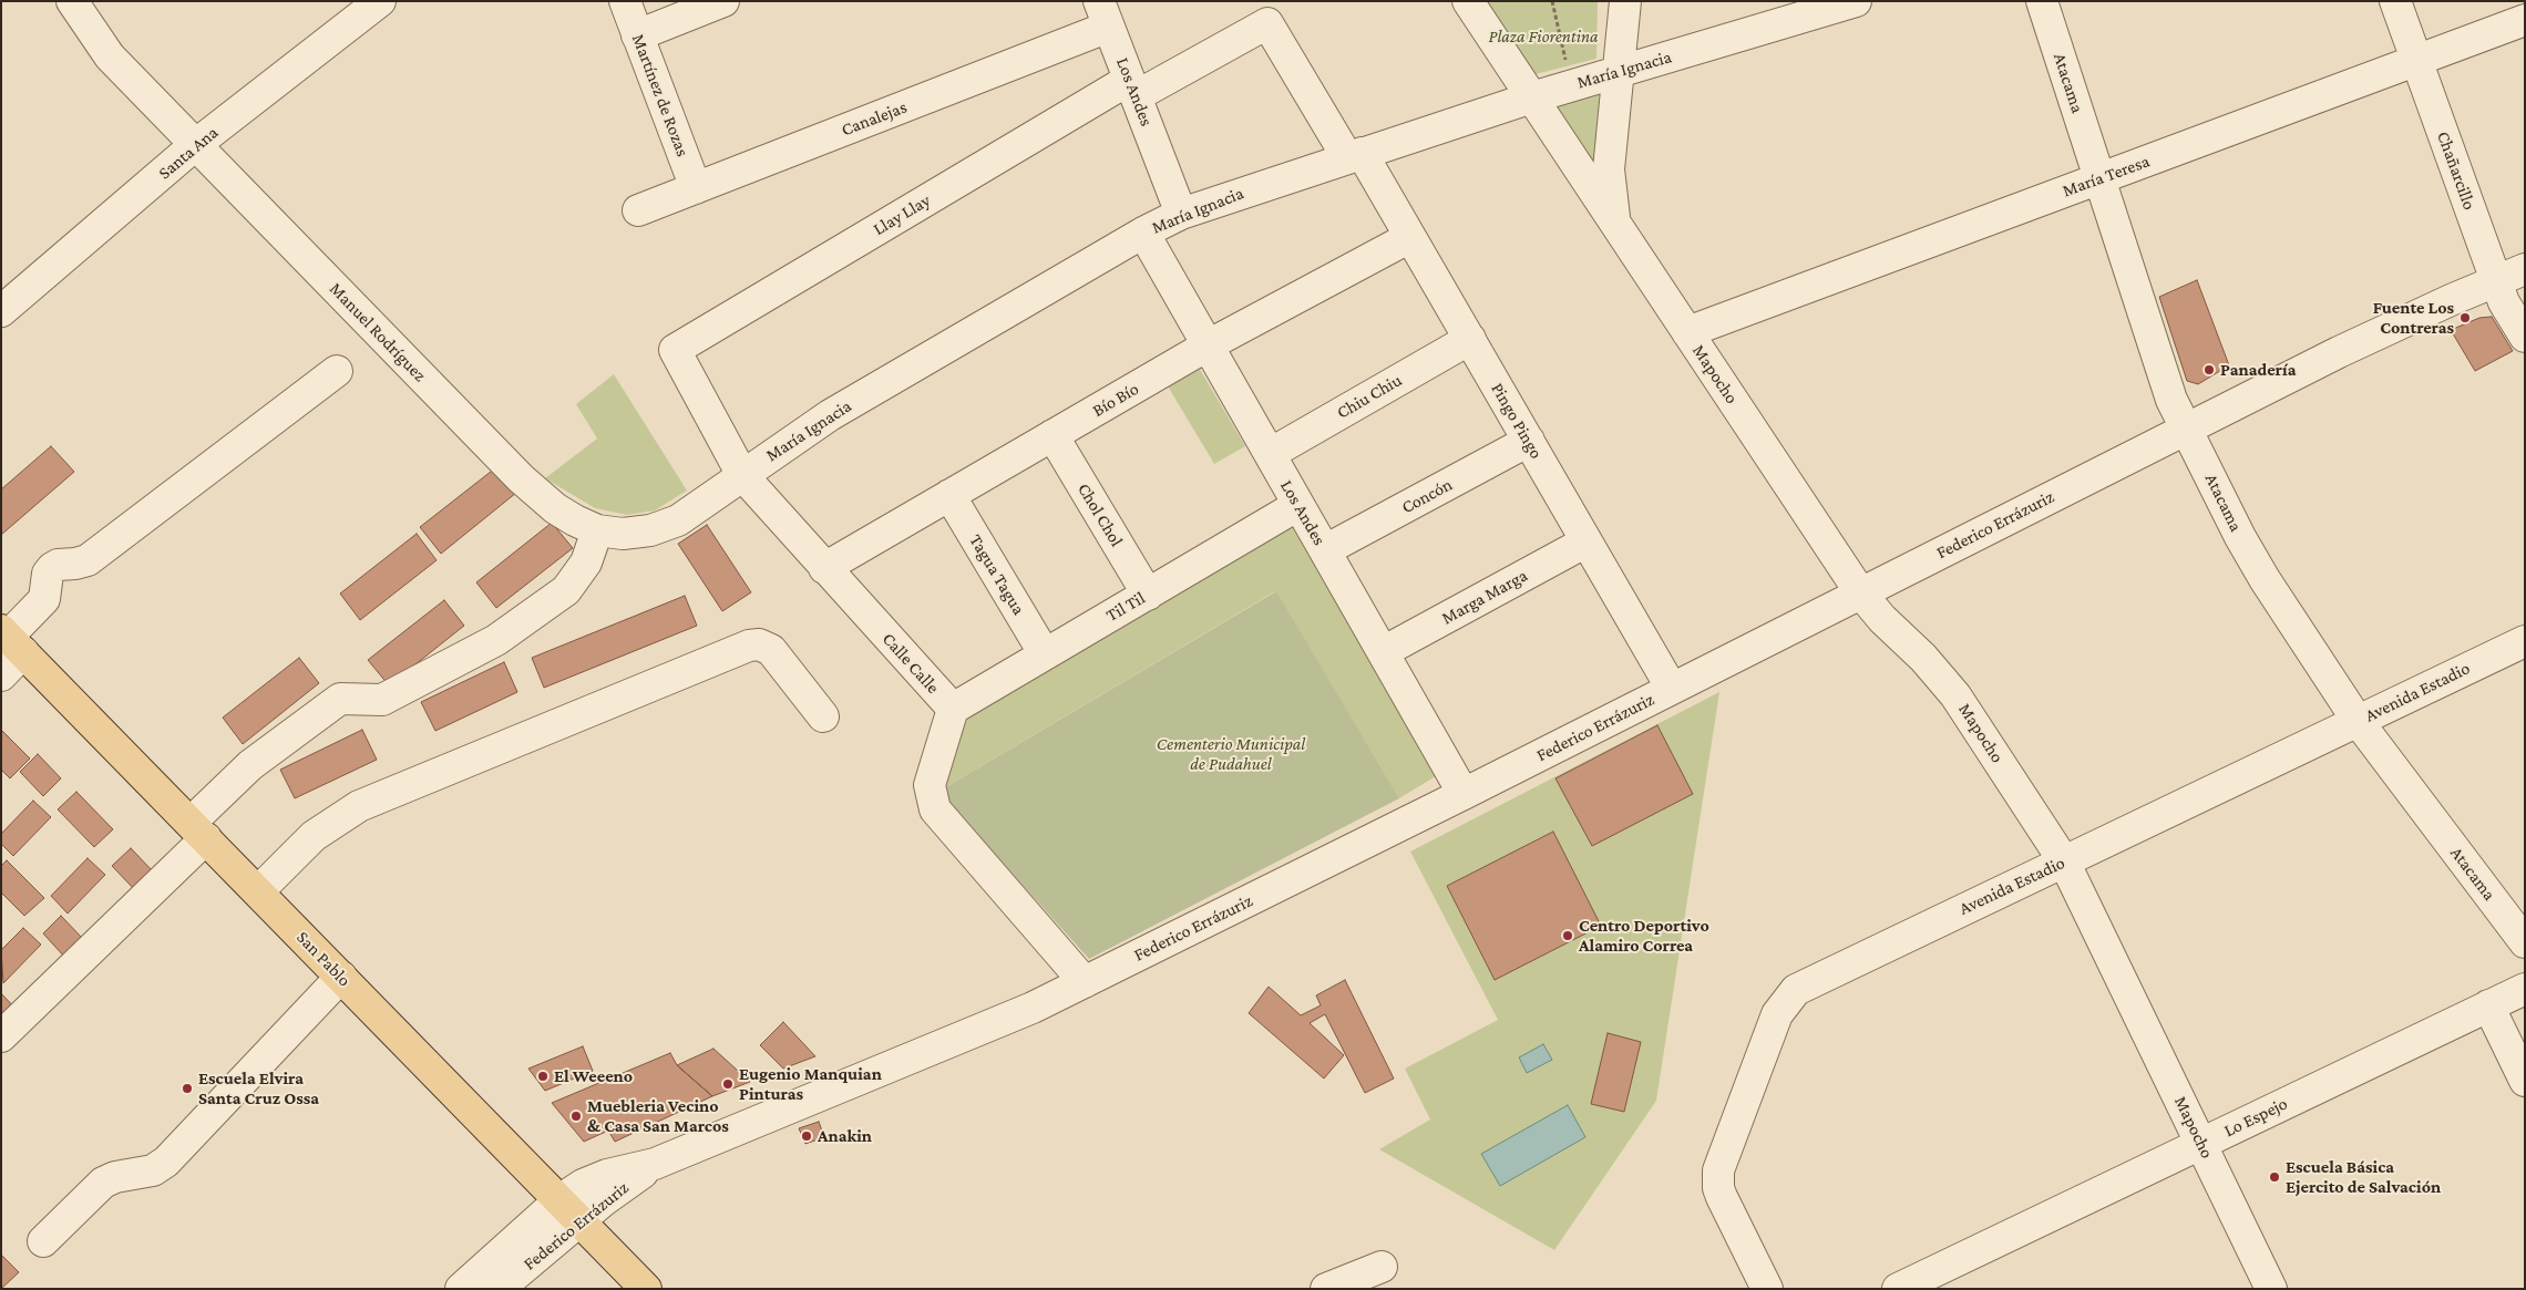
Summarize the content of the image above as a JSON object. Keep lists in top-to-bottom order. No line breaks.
{"streets":{"main road":["San Pablo"],"street":["María Ignacia","Atacama","Los Andes","Martínez de Rozas","Canalejas","Santa Ana","Chañarcillo","María Teresa","Llay Llay","Manuel Rodríguez","Mapocho","Chiu Chiu","Bío Bío","Pingo Pingo","Concón","Chol Chol","Federico Errázuriz","Tagua Tagua","Marga Marga","Til Til","Calle Calle","Avenida Estadio","Lo Espejo"]},"crossings":[["María Ignacia","Los Andes"],["María Ignacia","Manuel Rodríguez"],["María Ignacia","Mapocho"],["María Ignacia","Pingo Pingo"],["María Ignacia","Calle Calle"],["Atacama","María Teresa"],["Atacama","Federico Errázuriz"],["Atacama","Avenida Estadio"],["Los Andes","Canalejas"],["Los Andes","Llay Llay"],["Los Andes","Chiu Chiu"],["Los Andes","Bío Bío"],["Los Andes","Concón"],["Los Andes","Federico Errázuriz"],["Los Andes","Marga Marga"],["Los Andes","Til Til"],["Martínez de Rozas","Canalejas"],["Santa Ana","Manuel Rodríguez"],["Chañarcillo","María Teresa"],["Chañarcillo","Federico Errázuriz"],["María Teresa","Mapocho"],["Llay Llay","Pingo Pingo"],["Llay Llay","Calle Calle"],["Mapocho","Federico Errázuriz"],["Mapocho","Avenida Estadio"],["Mapocho","Lo Espejo"],["Chiu Chiu","Pingo Pingo"],["Bío Bío","Pingo Pingo"],["Bío Bío","Chol Chol"],["Bío Bío","Tagua Tagua"],["Bío Bío","Calle Calle"],["Pingo Pingo","Concón"],["Pingo Pingo","Federico Errázuriz"],["Pingo Pingo","Marga Marga"],["Chol Chol","Til Til"],["Federico Errázuriz","Calle Calle"],["Federico Errázuriz","San Pablo"],["Tagua Tagua","Til Til"],["Til Til","Calle Calle"]],"parks":["Plaza Fiorentina","Cementerio Municipal de Pudahuel"],"places":["Fuente Los Contreras","Panadería","Centro Deportivo Alamiro Correa","El Weeeno","Eugenio Manquian Pinturas","Escuela Elvira Santa Cruz Ossa","Muebleria Vecino & Casa San Marcos","Anakin","Escuela Básica Ejercito de Salvación"]}
